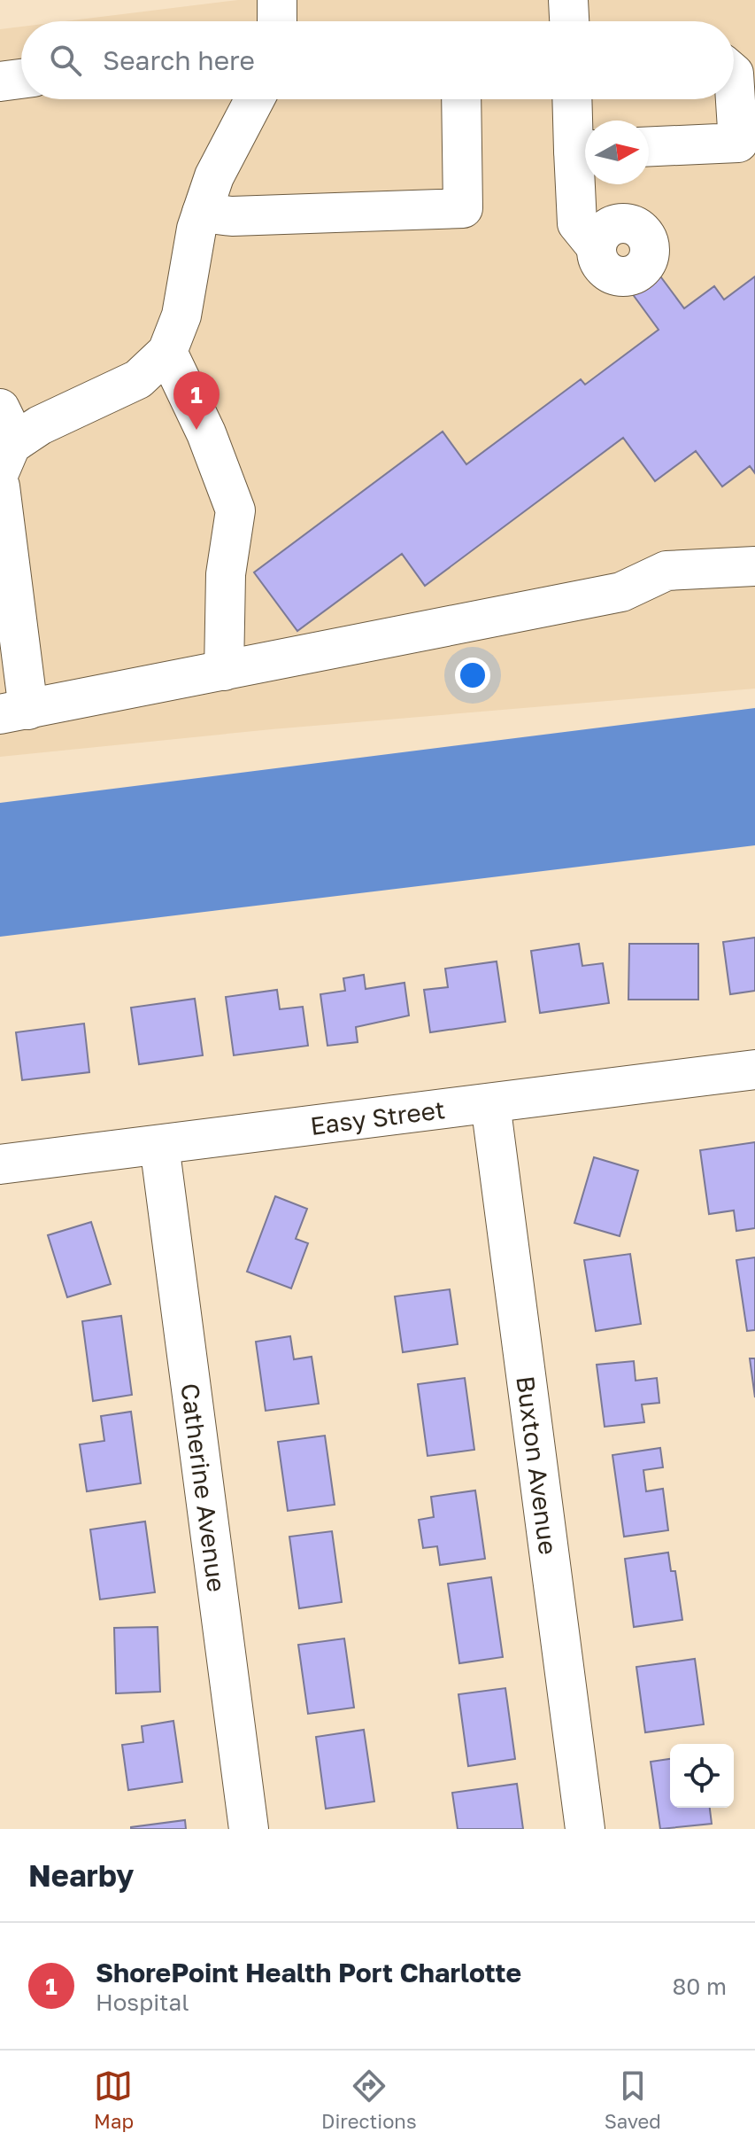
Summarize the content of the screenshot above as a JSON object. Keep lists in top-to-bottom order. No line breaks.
{"streets":{"street":["Easy Street","Buxton Avenue","Catherine Avenue"]},"crossings":[["Easy Street","Buxton Avenue"],["Easy Street","Catherine Avenue"]],"north":"right","page":{"search":"Search here","pins":"1","heading":"Nearby","list":[{"mark":"1","name":"ShorePoint Health Port Charlotte","note":"Hospital","value":"80 m"}],"nav":["Map","Directions","Saved"]}}
